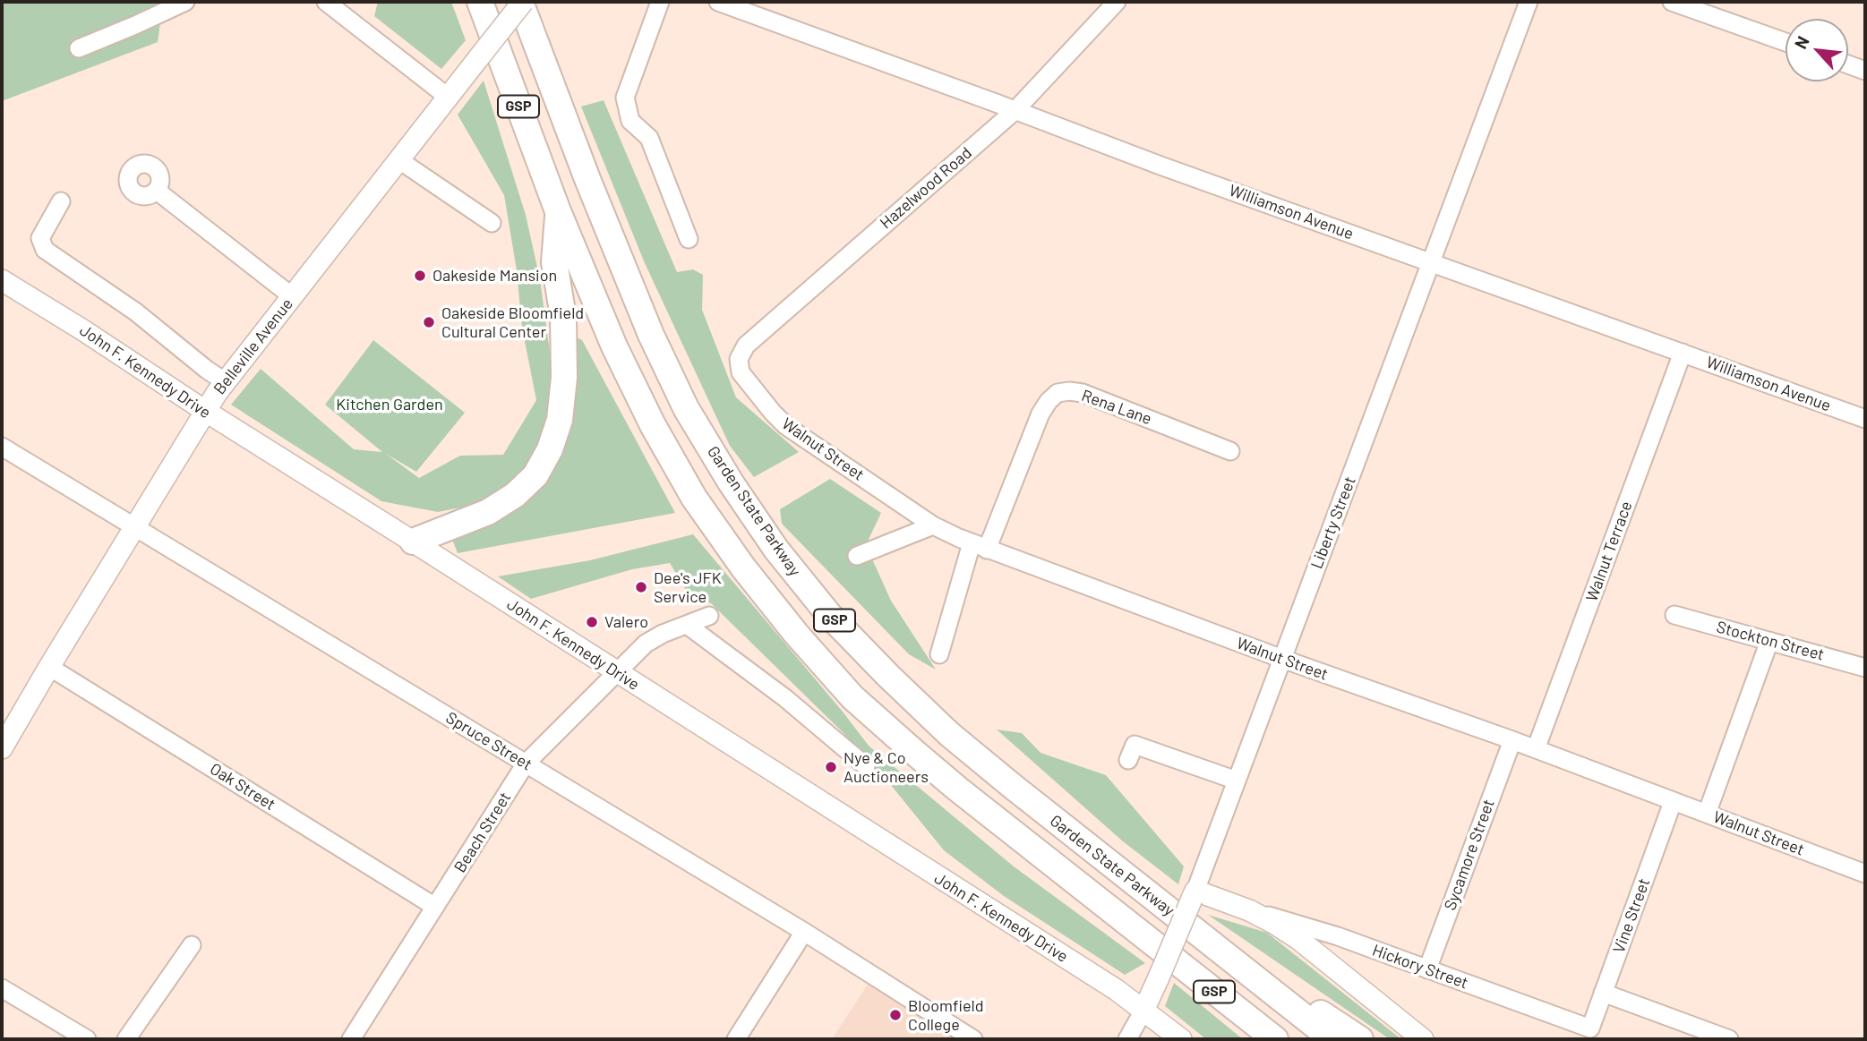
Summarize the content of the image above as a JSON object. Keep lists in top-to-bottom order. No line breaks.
{"streets":{"highway":["GSP","Garden State Parkway"],"main road":["Belleville Avenue","John F. Kennedy Drive","Liberty Street"],"street":["Hazelwood Road","Williamson Avenue","Rena Lane","Walnut Street","Walnut Terrace","Stockton Street","Spruce Street","Oak Street","Beach Street","Sycamore Street","Vine Street","Hickory Street"]},"crossings":[["Hazelwood Road","Williamson Avenue"],["Hazelwood Road","Walnut Street"],["Williamson Avenue","Liberty Street"],["Williamson Avenue","Walnut Terrace"],["Belleville Avenue","John F. Kennedy Drive"],["Belleville Avenue","Garden State Parkway"],["Belleville Avenue","Spruce Street"],["Belleville Avenue","Oak Street"],["John F. Kennedy Drive","Liberty Street"],["John F. Kennedy Drive","Beach Street"],["Rena Lane","Walnut Street"],["Walnut Street","Liberty Street"],["Walnut Street","Walnut Terrace"],["Walnut Street","Sycamore Street"],["Walnut Street","Vine Street"],["Garden State Parkway","Liberty Street"],["Spruce Street","Beach Street"],["Oak Street","Beach Street"],["Sycamore Street","Hickory Street"],["Vine Street","Hickory Street"]],"parks":["Kitchen Garden"],"places":["Oakeside Mansion","Oakeside Bloomfield Cultural Center","Dee's JFK Service","Valero","Nye & Co Auctioneers","Bloomfield College"],"north":"top left"}
